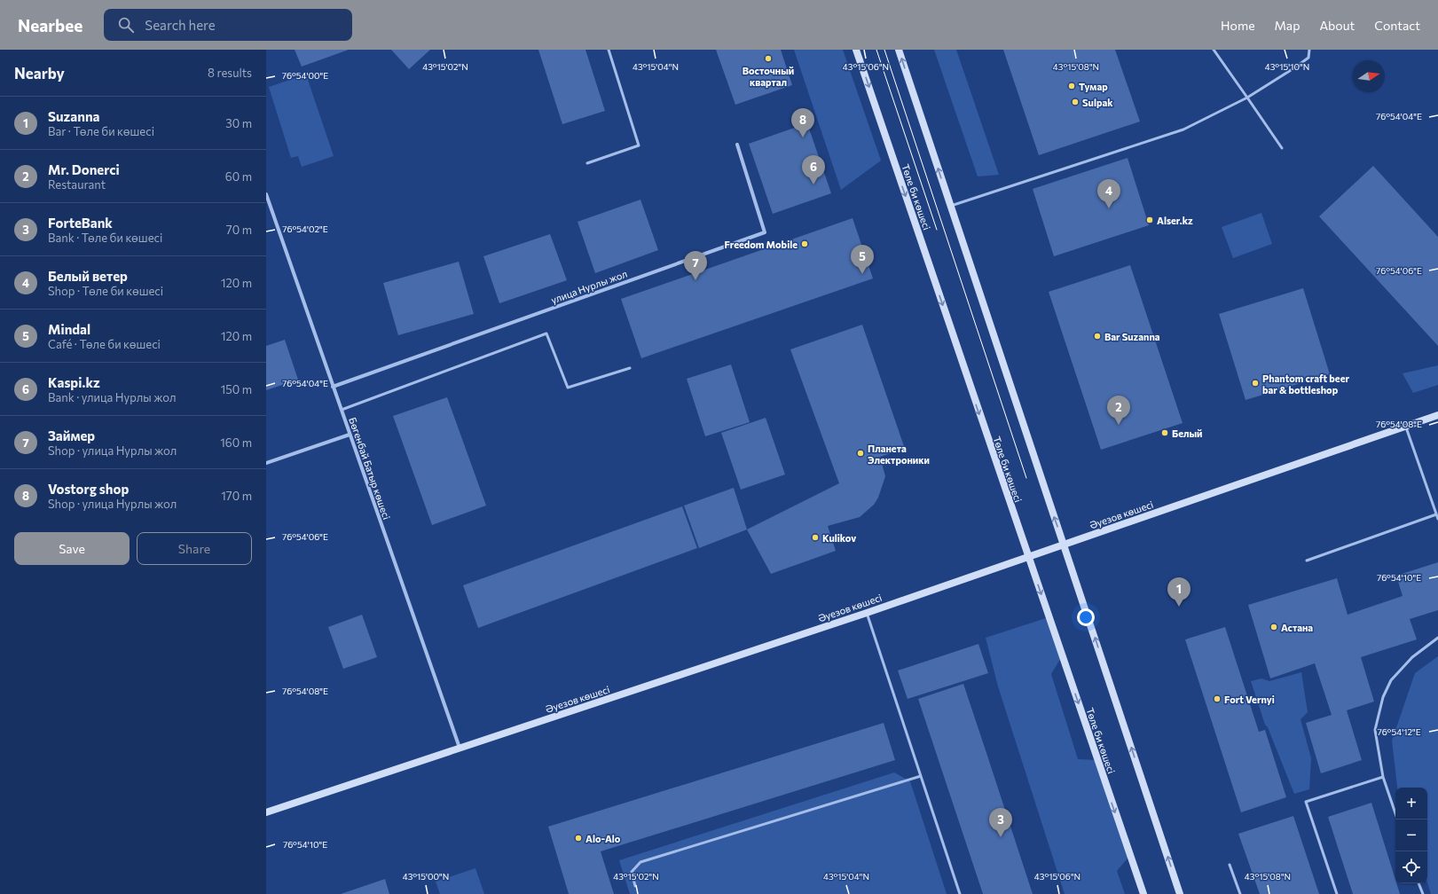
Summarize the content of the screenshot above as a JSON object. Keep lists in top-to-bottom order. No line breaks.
{"streets":{"main road":["Төле би көшесі","Әуезов көшесі"],"street":["улица Нурлы жол","Бөгенбай Батыр көшесі"]},"crossings":[["Төле би көшесі","Әуезов көшесі"],["улица Нурлы жол","Бөгенбай Батыр көшесі"],["Бөгенбай Батыр көшесі","Әуезов көшесі"]],"places":["Восточный квартал","Тумар","Sulpak","Alser.kz","Freedom Mobile","Bar Suzanna","Phantom craft beer bar & bottleshop","Белый","Планета Электроники","Kulikov","Астана","Fort Vernyi","Alo-Alo"],"north":"right","page":{"header":"Nearbee","search":"Search here","nav":["Home","Map","About","Contact"],"heading":["Nearby","8 results"],"list":[{"mark":"1","name":"Suzanna","note":"Bar · Төле би көшесі","value":"30 m"},{"mark":"2","name":"Mr. Donerci","note":"Restaurant","value":"60 m"},{"mark":"3","name":"ForteBank","note":"Bank · Төле би көшесі","value":"70 m"},{"mark":"4","name":"Белый ветер","note":"Shop · Төле би көшесі","value":"120 m"},{"mark":"5","name":"Mindal","note":"Café · Төле би көшесі","value":"120 m"},{"mark":"6","name":"Kaspi.kz","note":"Bank · улица Нурлы жол","value":"150 m"},{"mark":"7","name":"Займер","note":"Shop · улица Нурлы жол","value":"160 m"},{"mark":"8","name":"Vostorg shop","note":"Shop · улица Нурлы жол","value":"170 m"}],"pins":["8","6","4","5","7","2","1","3"],"buttons":["Save","Share"],"map_buttons":["+","−"]},"coordinates":["43°15'02\"N","43°15'04\"N","43°15'06\"N","43°15'08\"N","43°15'10\"N","76°54'00\"E","76°54'04\"E","76°54'02\"E","76°54'06\"E","76°54'08\"E","76°54'10\"E","76°54'12\"E","43°15'00\"N"]}
